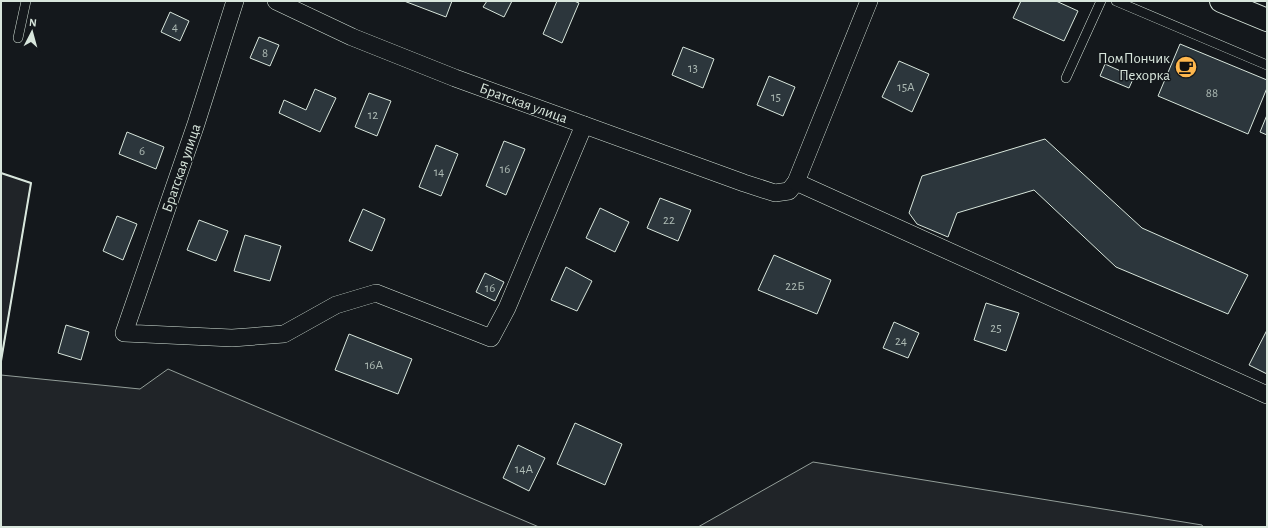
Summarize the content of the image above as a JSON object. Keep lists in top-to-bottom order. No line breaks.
{"streets":{"street":["Братская улица"]},"places":{"cafe":["ПомПончик Пехорка"]},"house_numbers":["4","8","13","15А","88","15","12","6","16","14","22","22Б","16","25","24","16А","14А"],"north":"top"}
